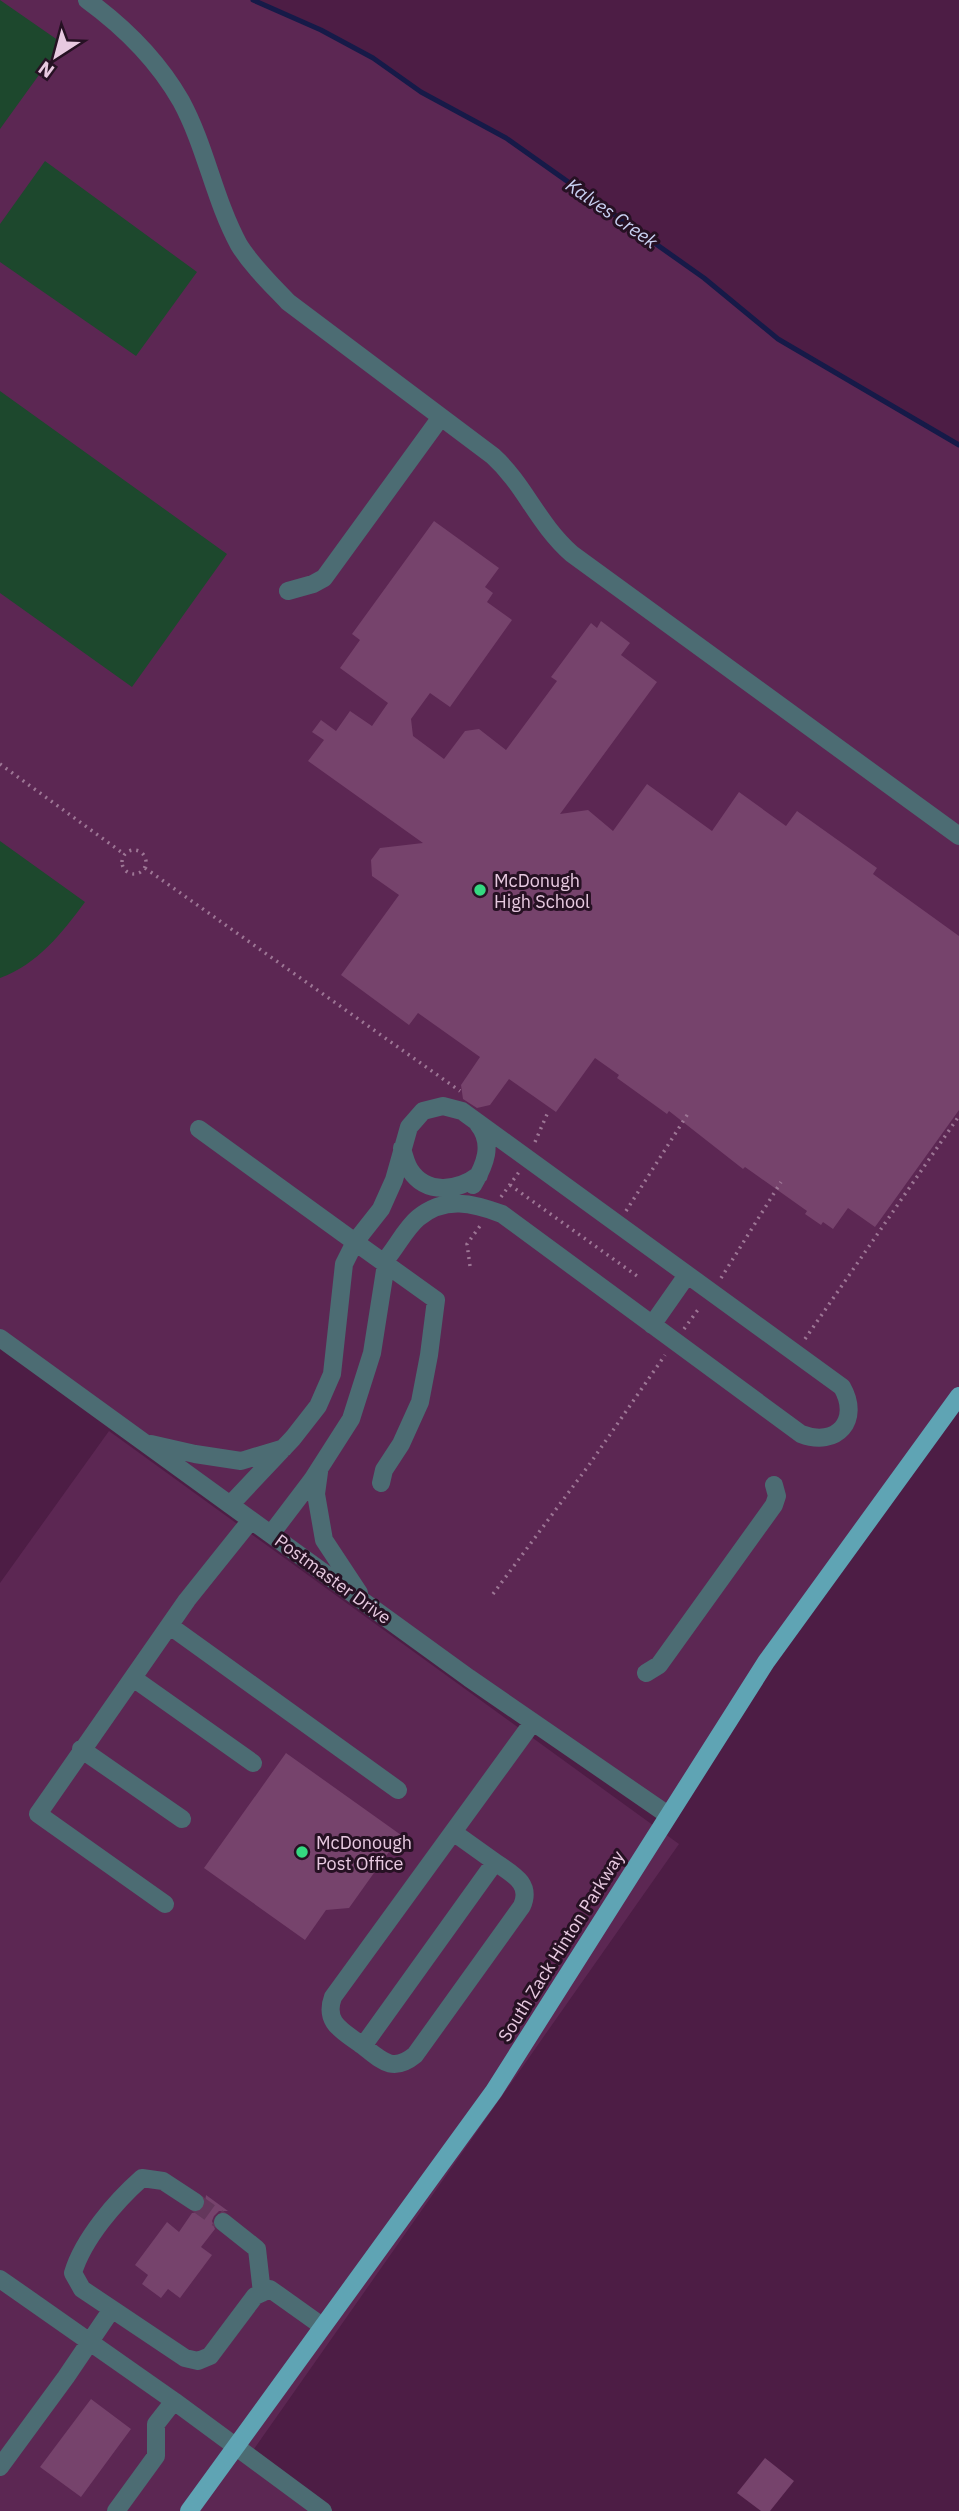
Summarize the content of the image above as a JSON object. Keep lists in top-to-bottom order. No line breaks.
{"streets":{"main road":["South Zack Hinton Parkway"],"street":["Postmaster Drive"]},"crossings":[["Postmaster Drive","South Zack Hinton Parkway"]],"water":["Kalves Creek"],"places":["McDonugh High School","McDonough Post Office"],"north":"bottom left"}
